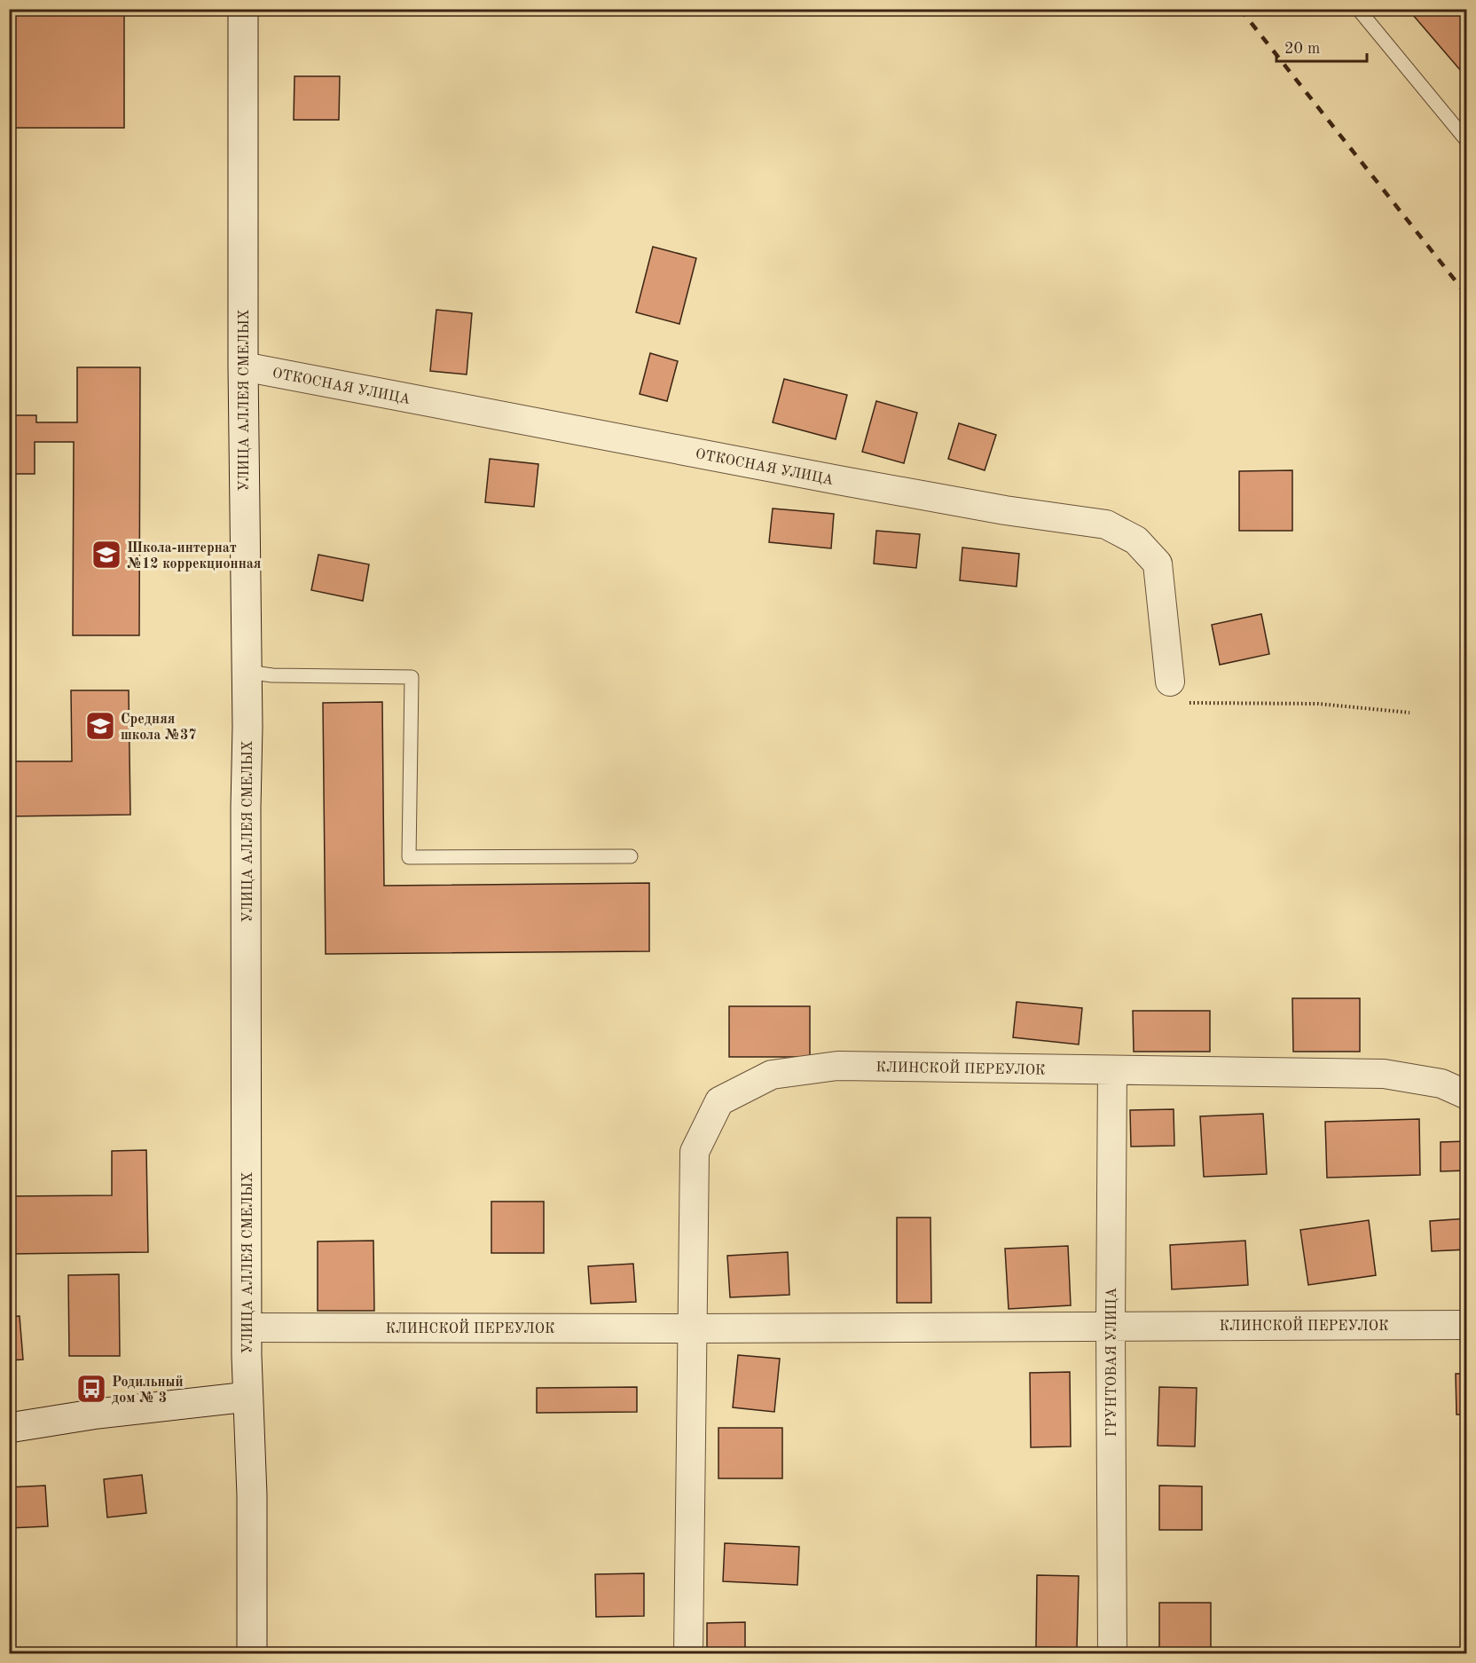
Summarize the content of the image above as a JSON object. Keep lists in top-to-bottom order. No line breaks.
{"streets":{"main road":["УЛИЦА АЛЛЕЯ СМЕЛЫХ"],"street":["ОТКОСНАЯ УЛИЦА","КЛИНСКОЙ ПЕРЕУЛОК","ГРУНТОВАЯ УЛИЦА"]},"crossings":[["ОТКОСНАЯ УЛИЦА","УЛИЦА АЛЛЕЯ СМЕЛЫХ"],["УЛИЦА АЛЛЕЯ СМЕЛЫХ","КЛИНСКОЙ ПЕРЕУЛОК"],["КЛИНСКОЙ ПЕРЕУЛОК","ГРУНТОВАЯ УЛИЦА"]],"places":{"school or university":["Школа-интернат №12 коррекционная","Средняя школа №37"],"bus stop":["Родильный дом № 3"]},"scale_bar":"20 m"}
